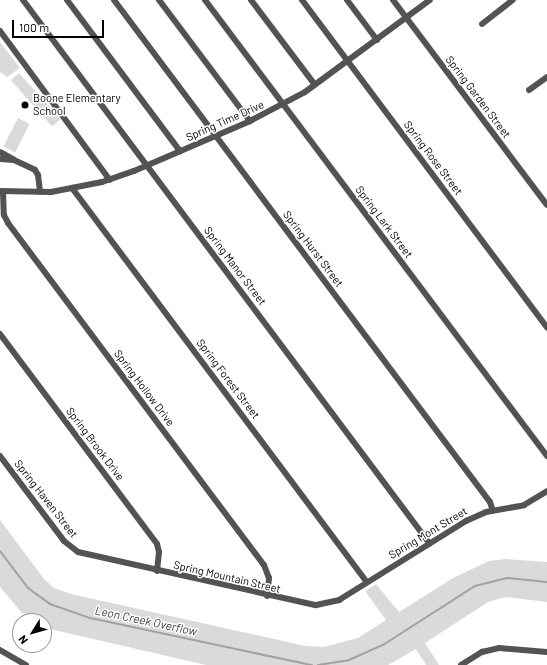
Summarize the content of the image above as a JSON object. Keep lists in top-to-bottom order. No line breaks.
{"streets":{"street":["Spring Garden Street","Spring Time Drive","Spring Rose Street","Spring Lark Street","Spring Hurst Street","Spring Manor Street","Spring Forest Street","Spring Hollow Drive","Spring Brook Drive","Spring Haven Street","Spring Mont Street","Spring Mountain Street"]},"crossings":[["Spring Garden Street","Spring Time Drive"],["Spring Time Drive","Spring Rose Street"],["Spring Time Drive","Spring Lark Street"],["Spring Time Drive","Spring Hurst Street"],["Spring Time Drive","Spring Manor Street"],["Spring Time Drive","Spring Forest Street"],["Spring Time Drive","Spring Hollow Drive"],["Spring Hurst Street","Spring Mont Street"],["Spring Manor Street","Spring Mont Street"],["Spring Forest Street","Spring Mont Street"],["Spring Forest Street","Spring Mountain Street"],["Spring Hollow Drive","Spring Mountain Street"],["Spring Brook Drive","Spring Mountain Street"],["Spring Haven Street","Spring Mountain Street"],["Spring Mont Street","Spring Mountain Street"]],"water":["Leon Creek Overflow"],"places":["Boone Elementary School"],"scale_bar":"100 m","north":"bottom left"}
